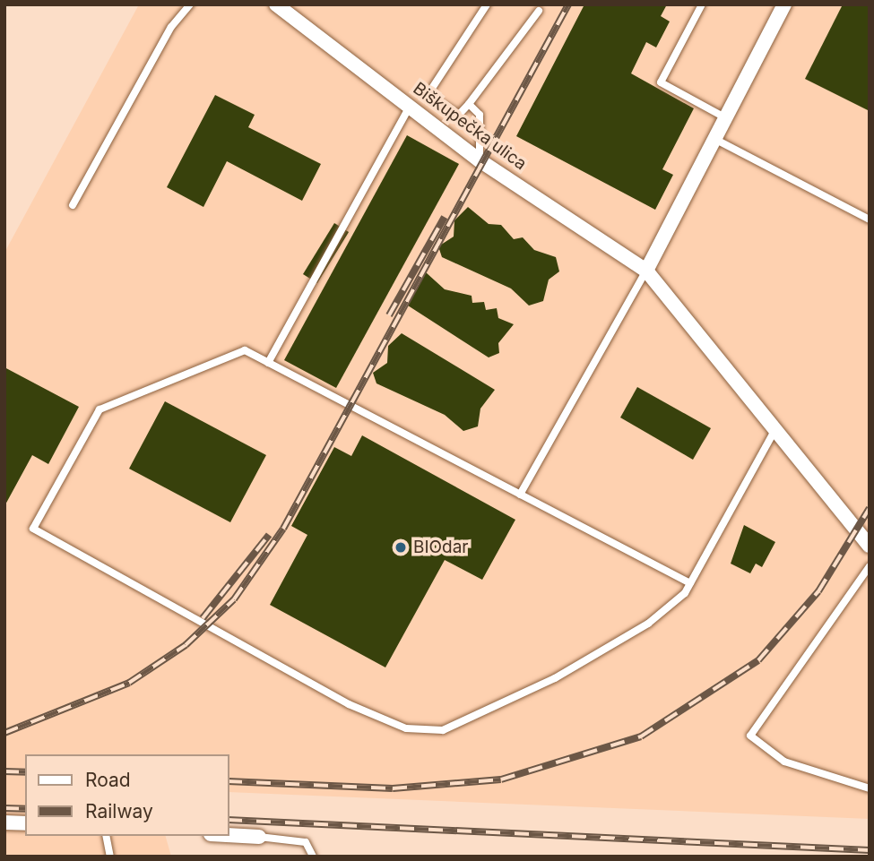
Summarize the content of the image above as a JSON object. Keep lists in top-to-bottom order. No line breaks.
{"streets":{"street":["Biškupečka ulica"]},"places":["BIOdar"],"legend":["Road","Railway"]}
